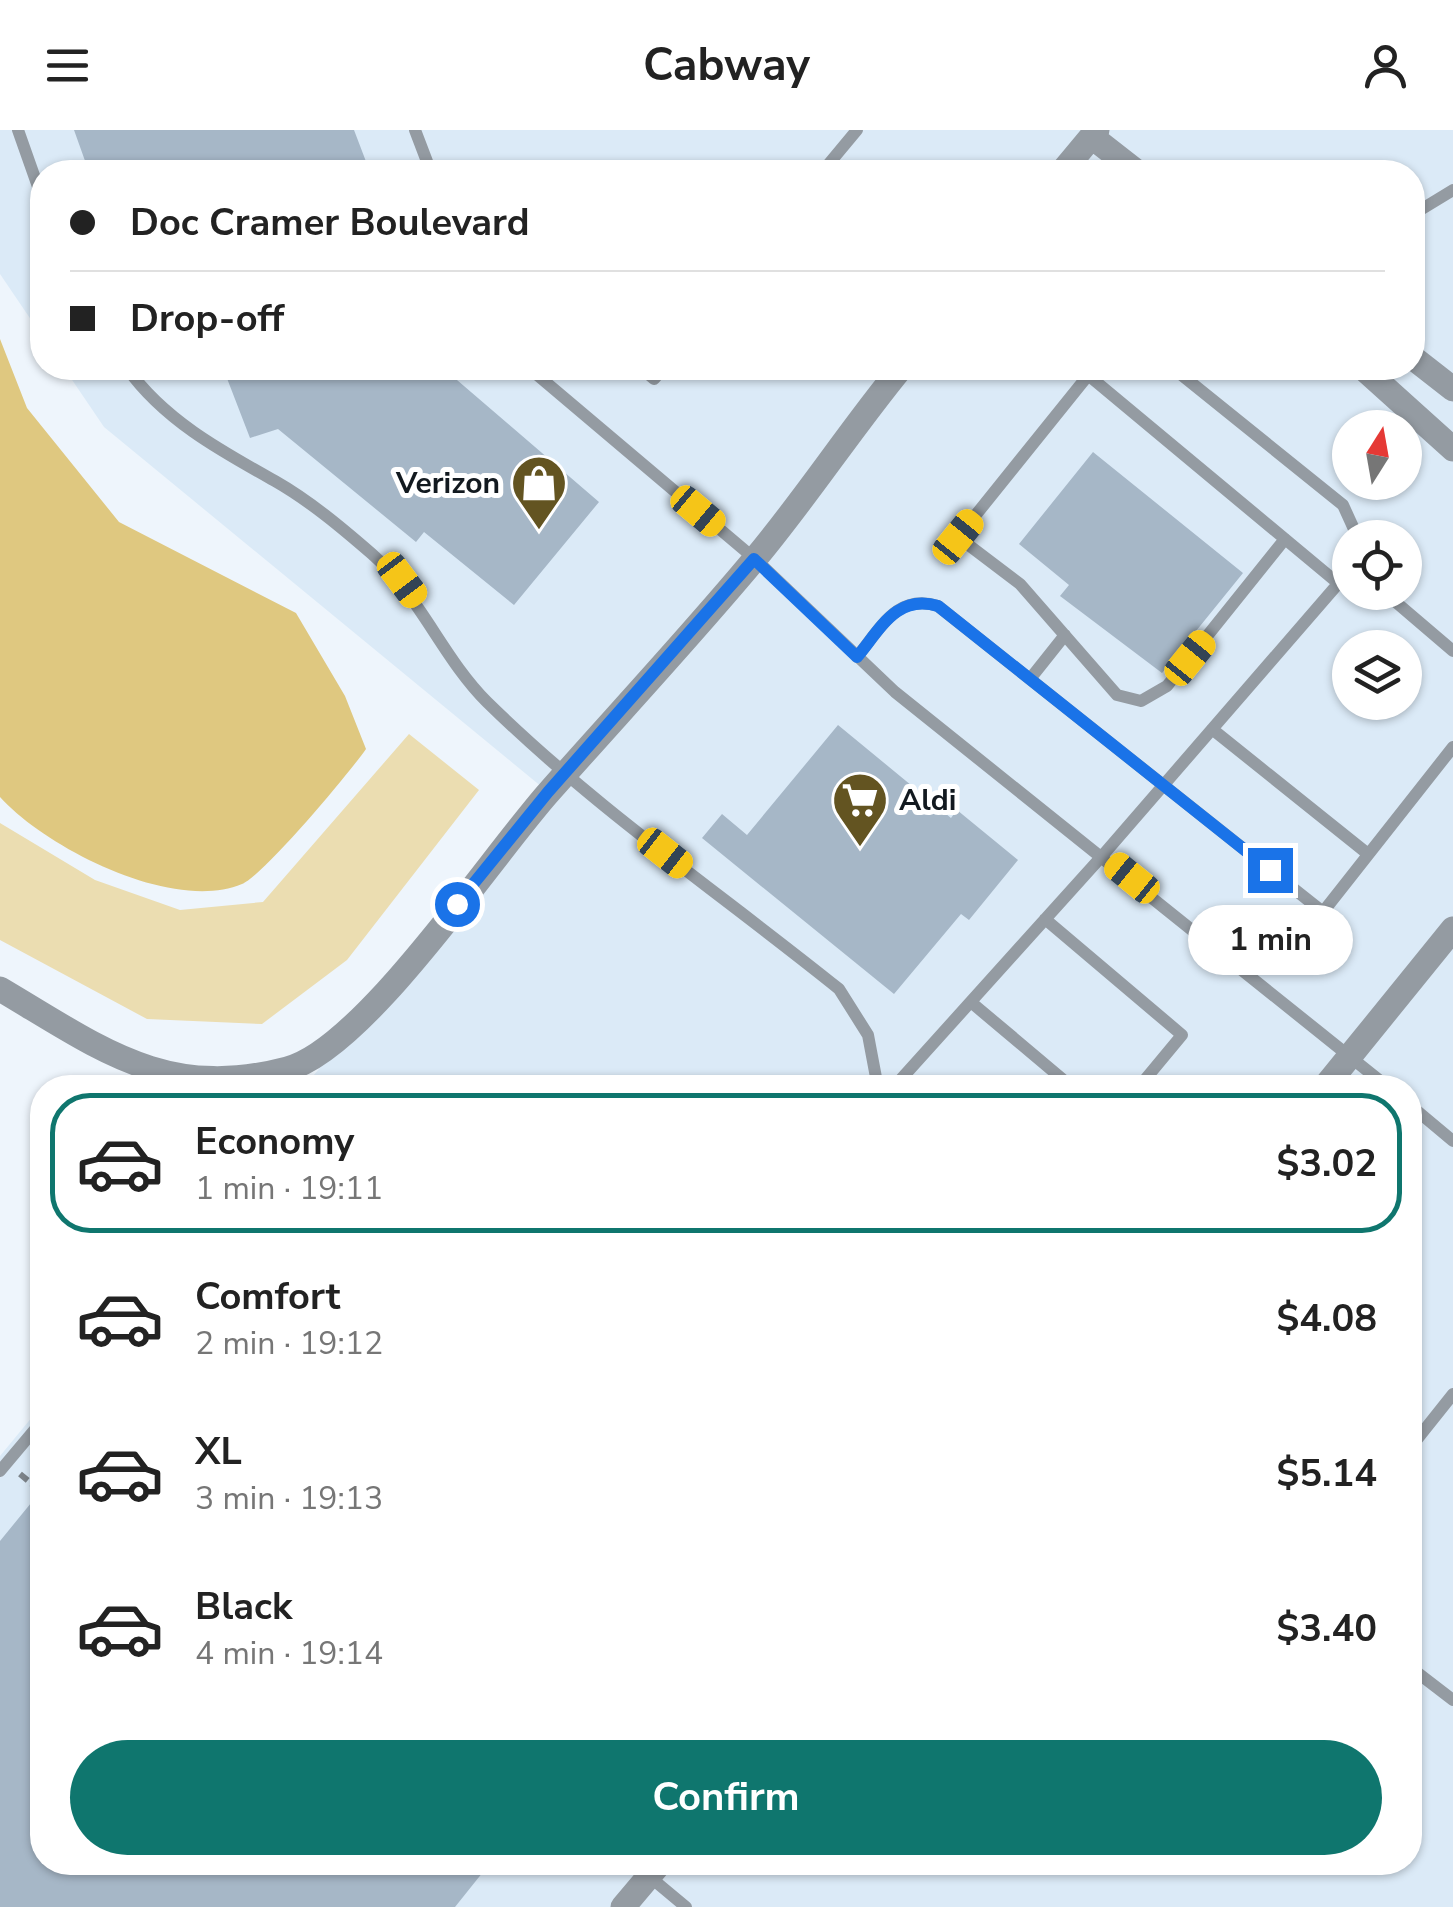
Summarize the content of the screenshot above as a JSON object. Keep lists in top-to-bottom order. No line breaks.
{"places":{"shop":["Verizon"],"supermarket":["Aldi"]},"north":"top","page":{"header":"Cabway","banner":["Doc Cramer Boulevard","Drop-off"],"bubble":"1 min","list":[{"name":"Economy","note":"1 min · 19:11","value":"$3.02"},{"name":"Comfort","note":"2 min · 19:12","value":"$4.08"},{"name":"XL","note":"3 min · 19:13","value":"$5.14"},{"name":"Black","note":"4 min · 19:14","value":"$3.40"}],"buttons":"Confirm"}}
